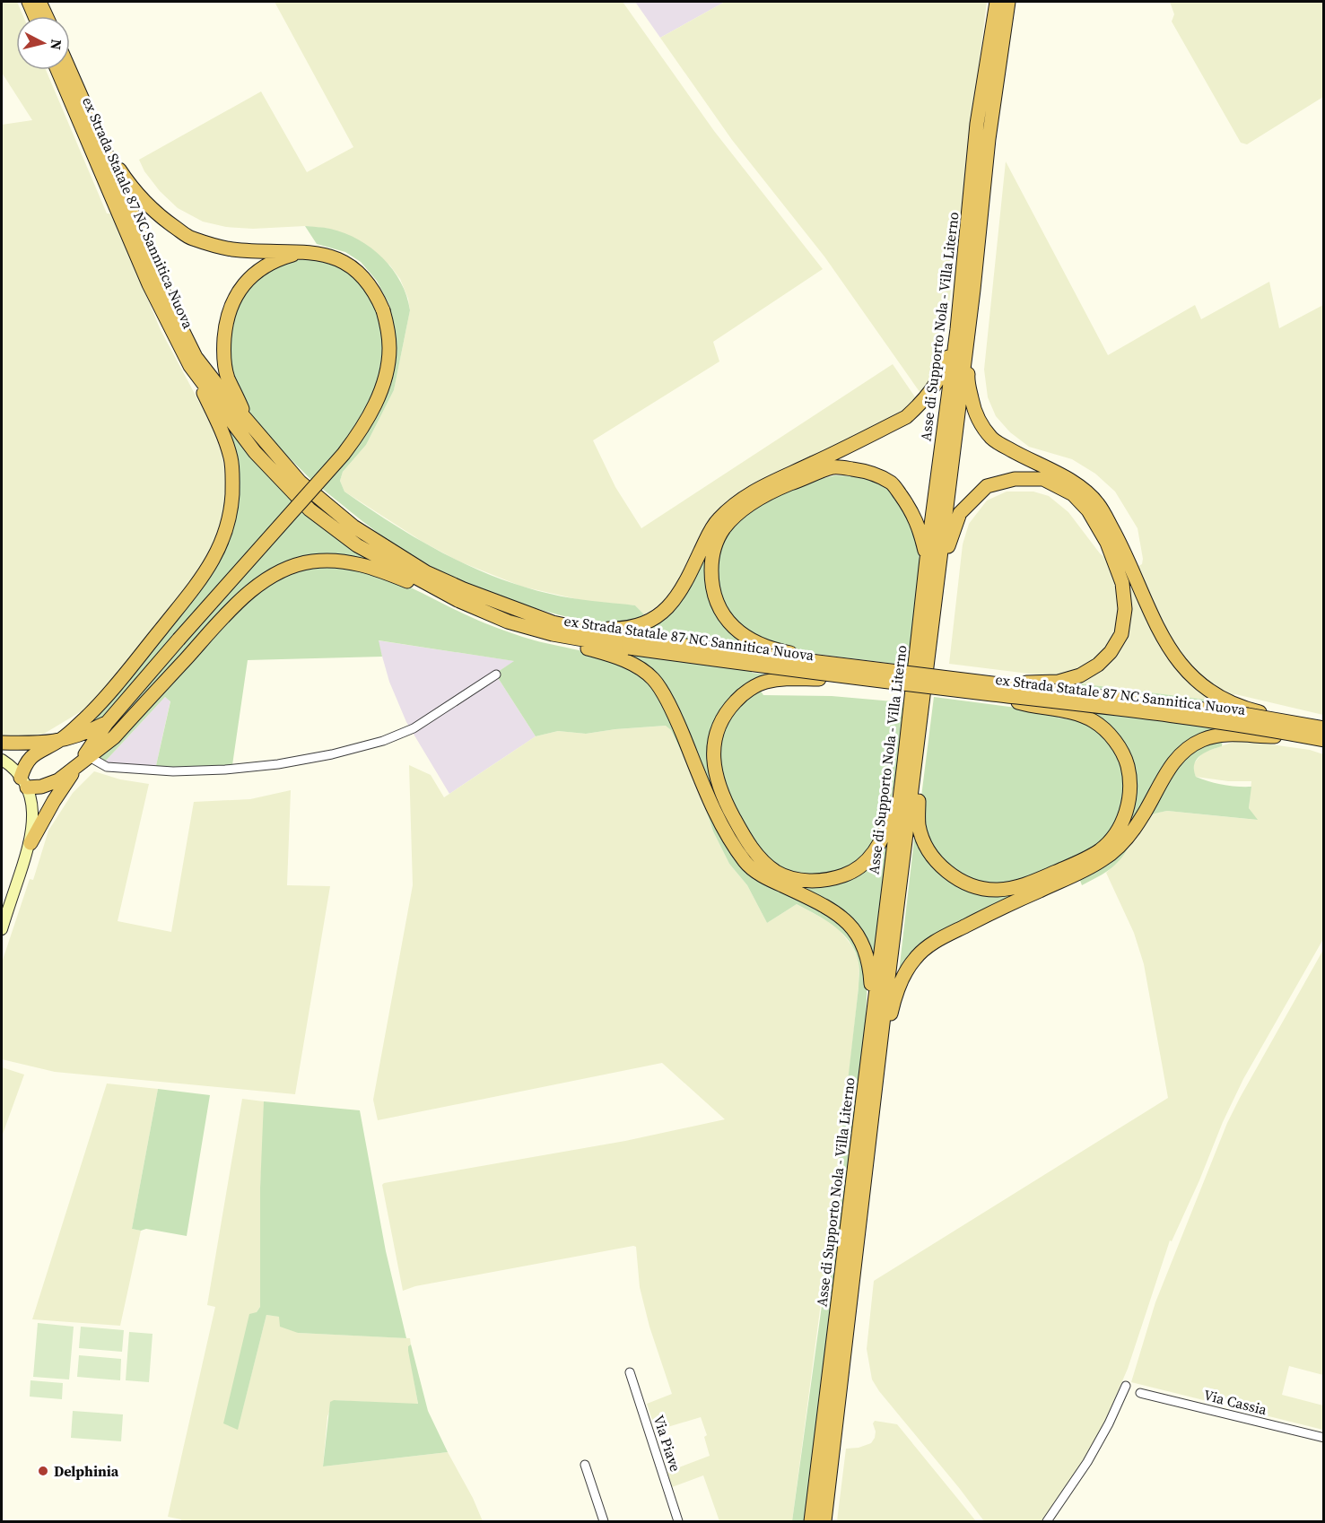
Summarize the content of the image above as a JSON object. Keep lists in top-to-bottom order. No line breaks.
{"streets":{"highway":["ex Strada Statale 87 NC Sannitica Nuova","Asse di Supporto Nola - Villa Literno"],"street":["Via Cassia","Via Piave"]},"places":["Delphinia"],"north":"right"}
